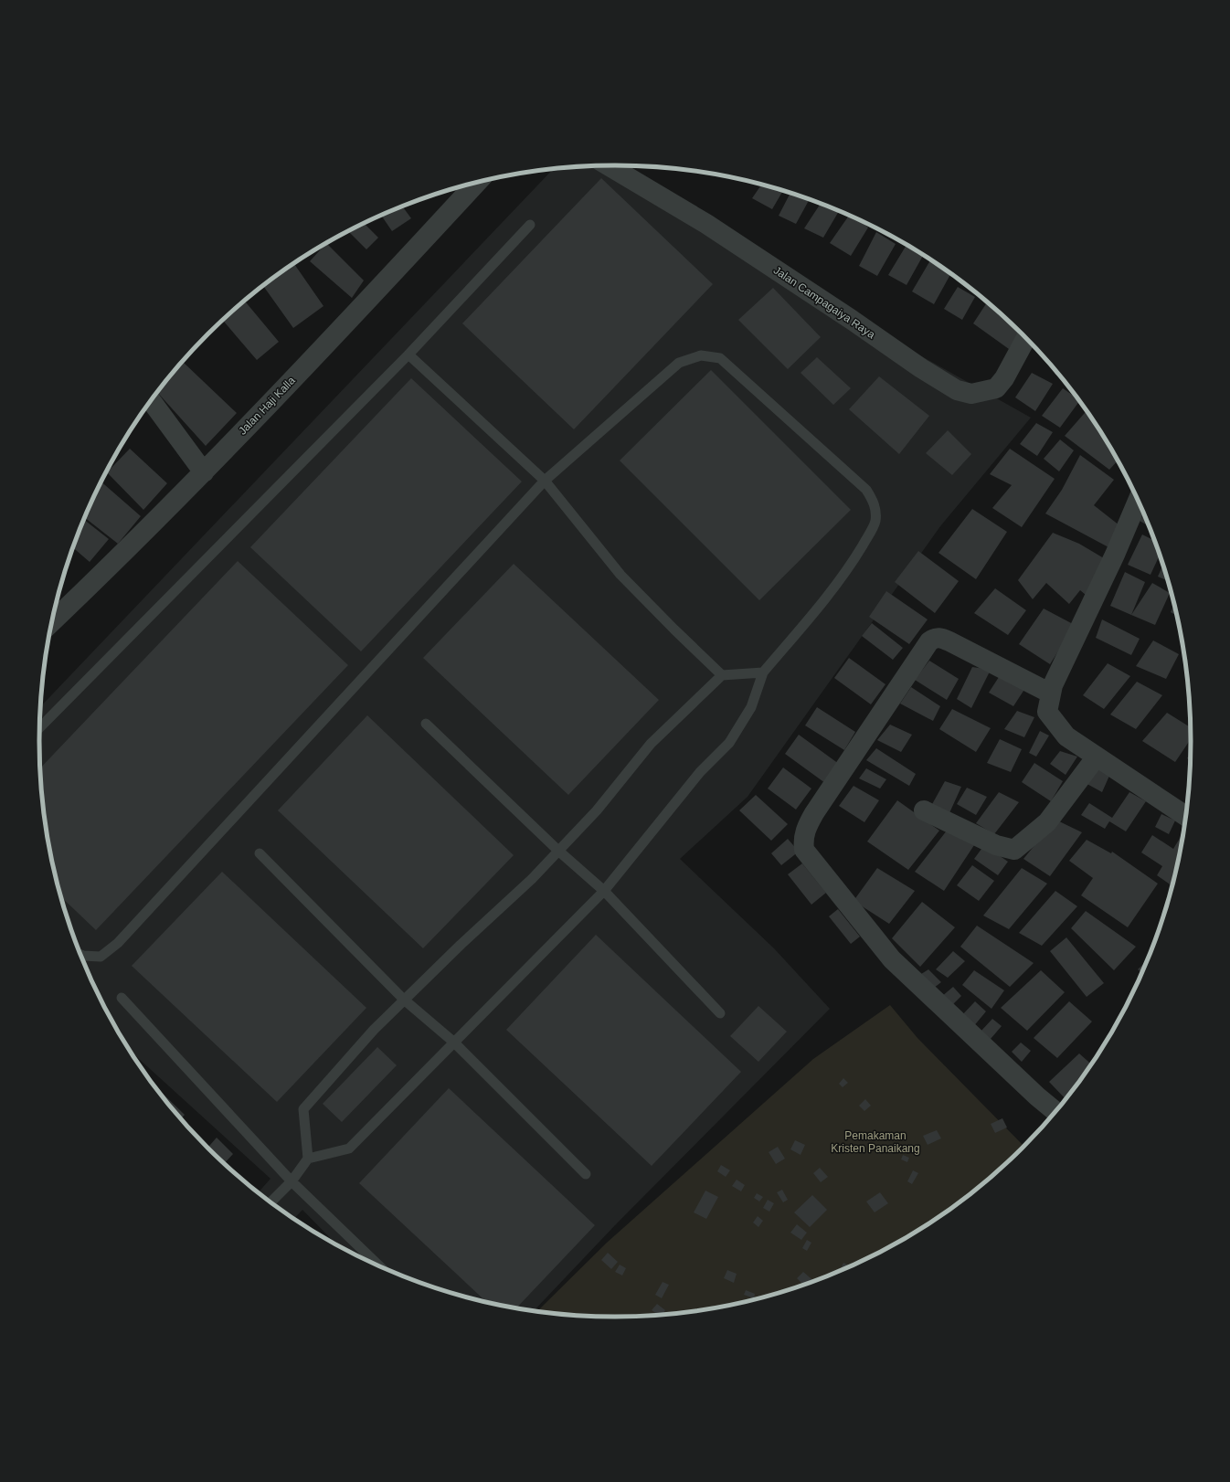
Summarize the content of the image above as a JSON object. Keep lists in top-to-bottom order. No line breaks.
{"streets":{"street":["Jalan Campagaiya Raya","Jalan Haji Kalla"]},"parks":["Pemakaman Kristen Panaikang"]}
